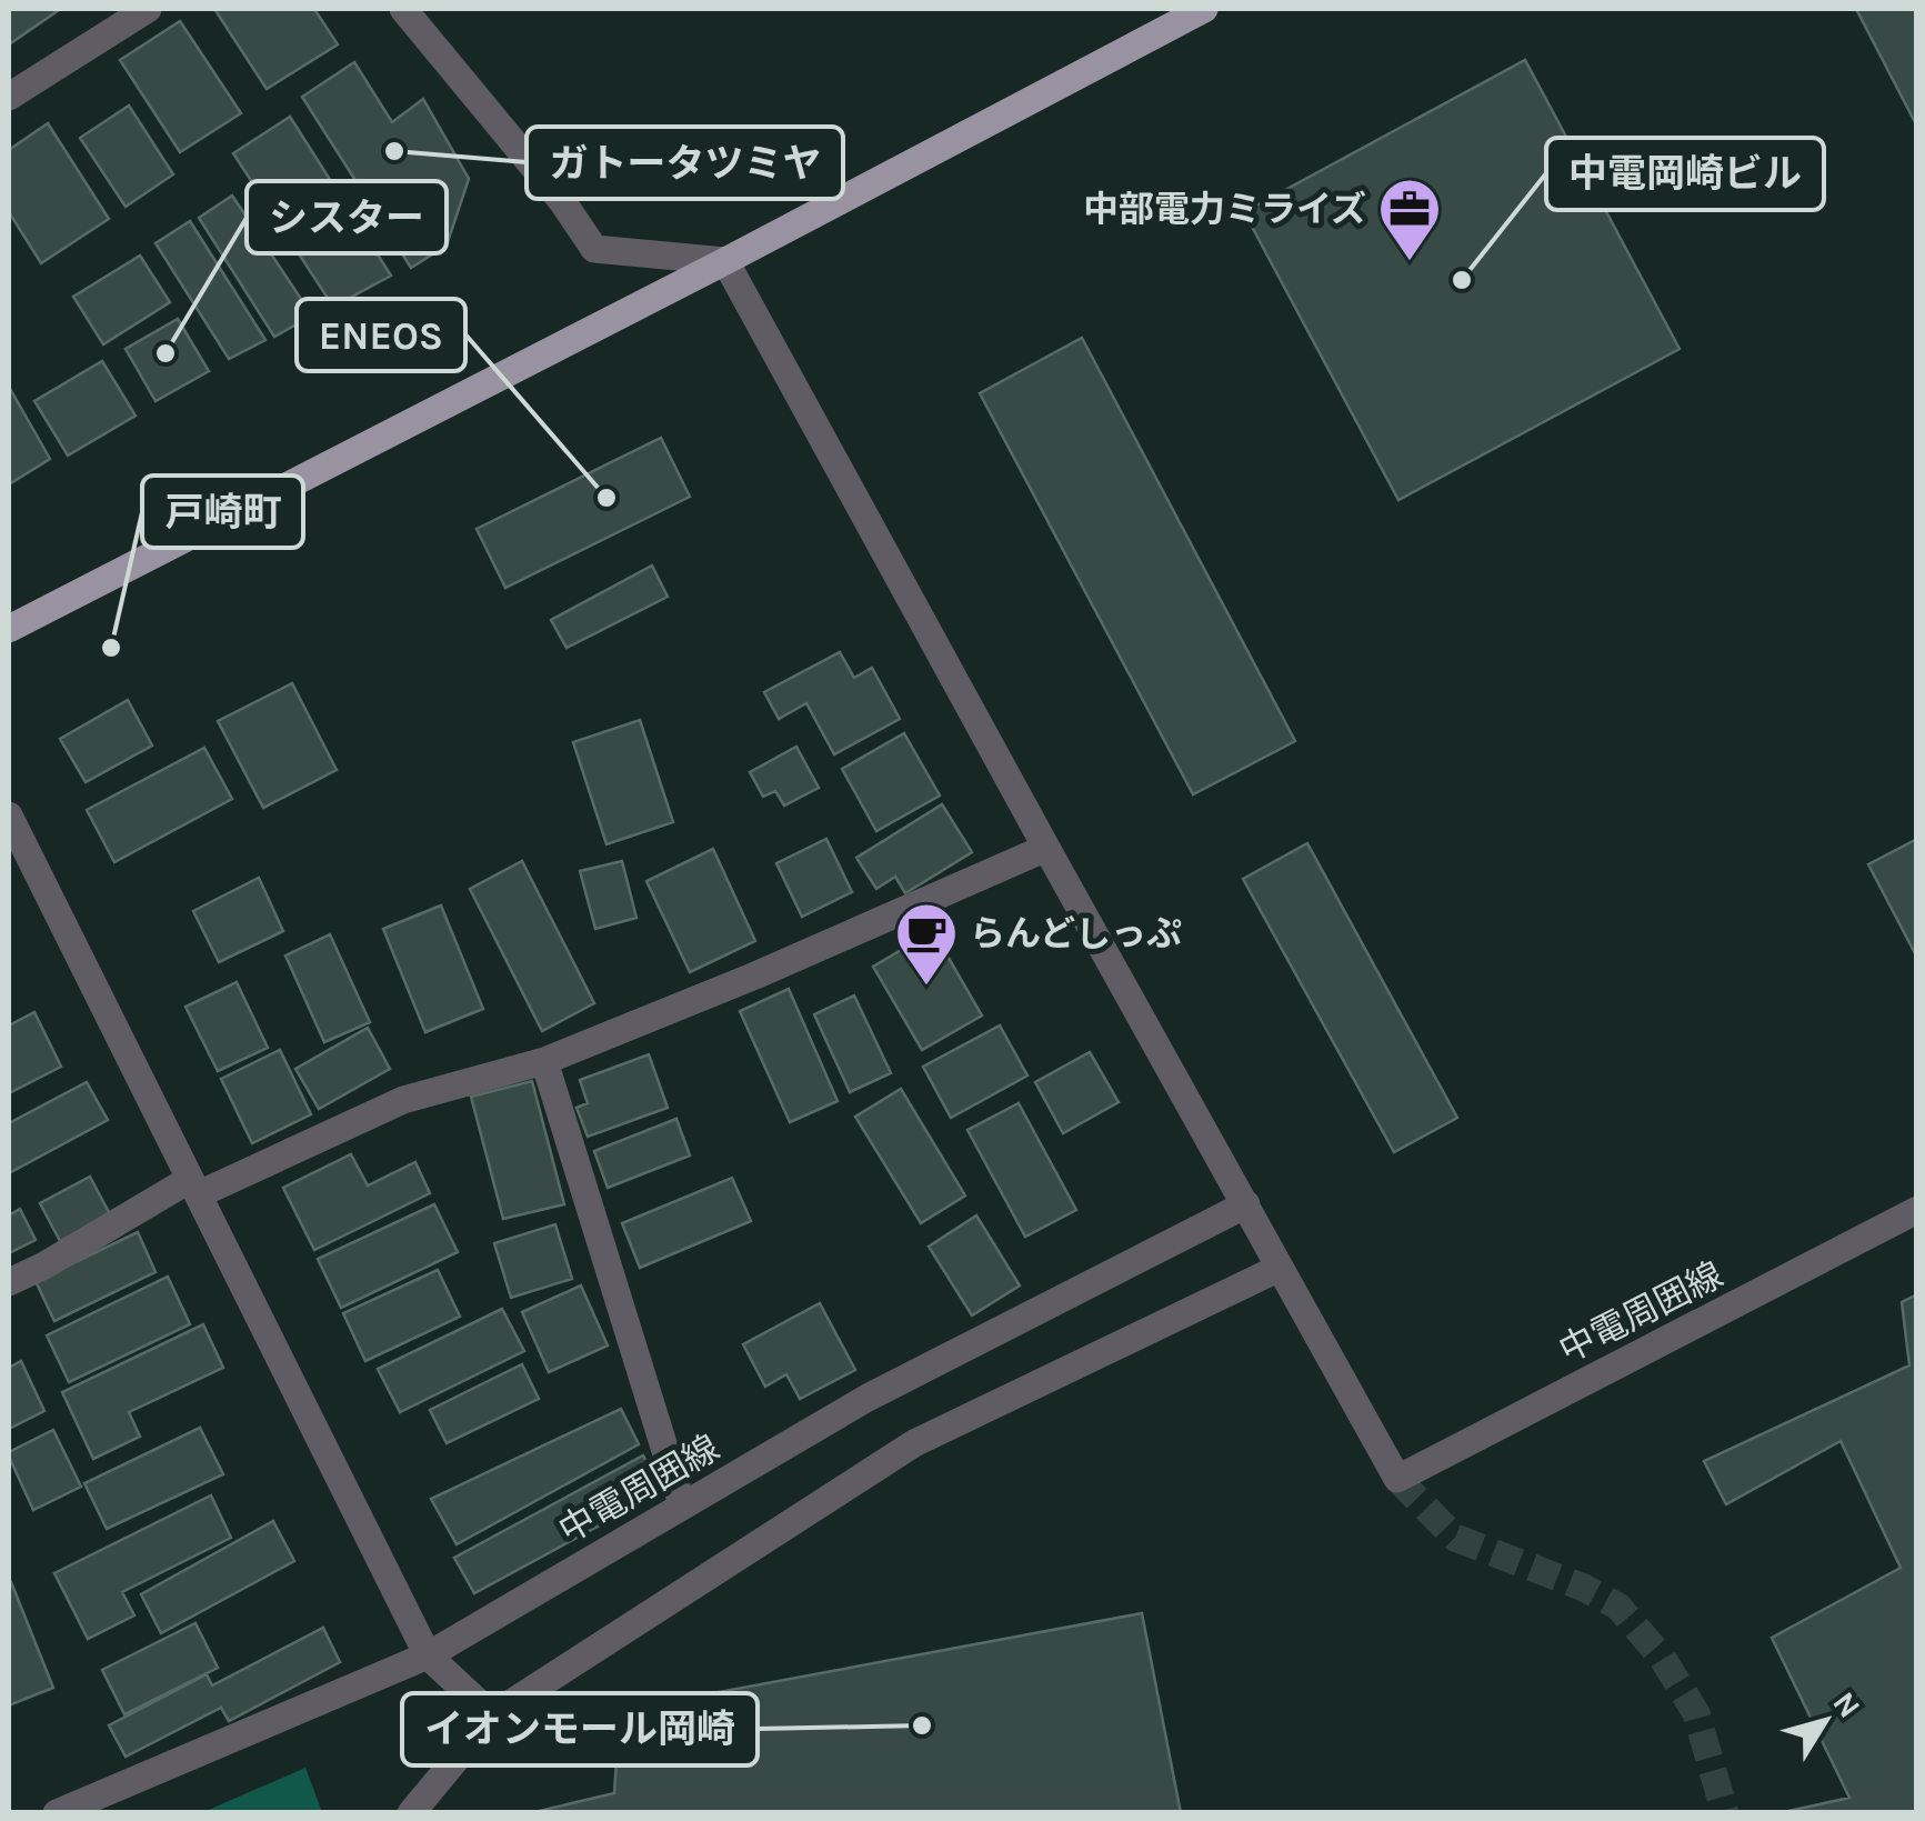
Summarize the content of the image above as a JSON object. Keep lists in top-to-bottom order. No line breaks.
{"streets":{"street":["中電周囲線"]},"places":{"other":["ガトータツミヤ","中電岡崎ビル","シスター","ENEOS","戸崎町","イオンモール岡崎"],"office":["中部電力ミライズ"],"cafe":["らんどしっぷ"]},"north":"top right"}
